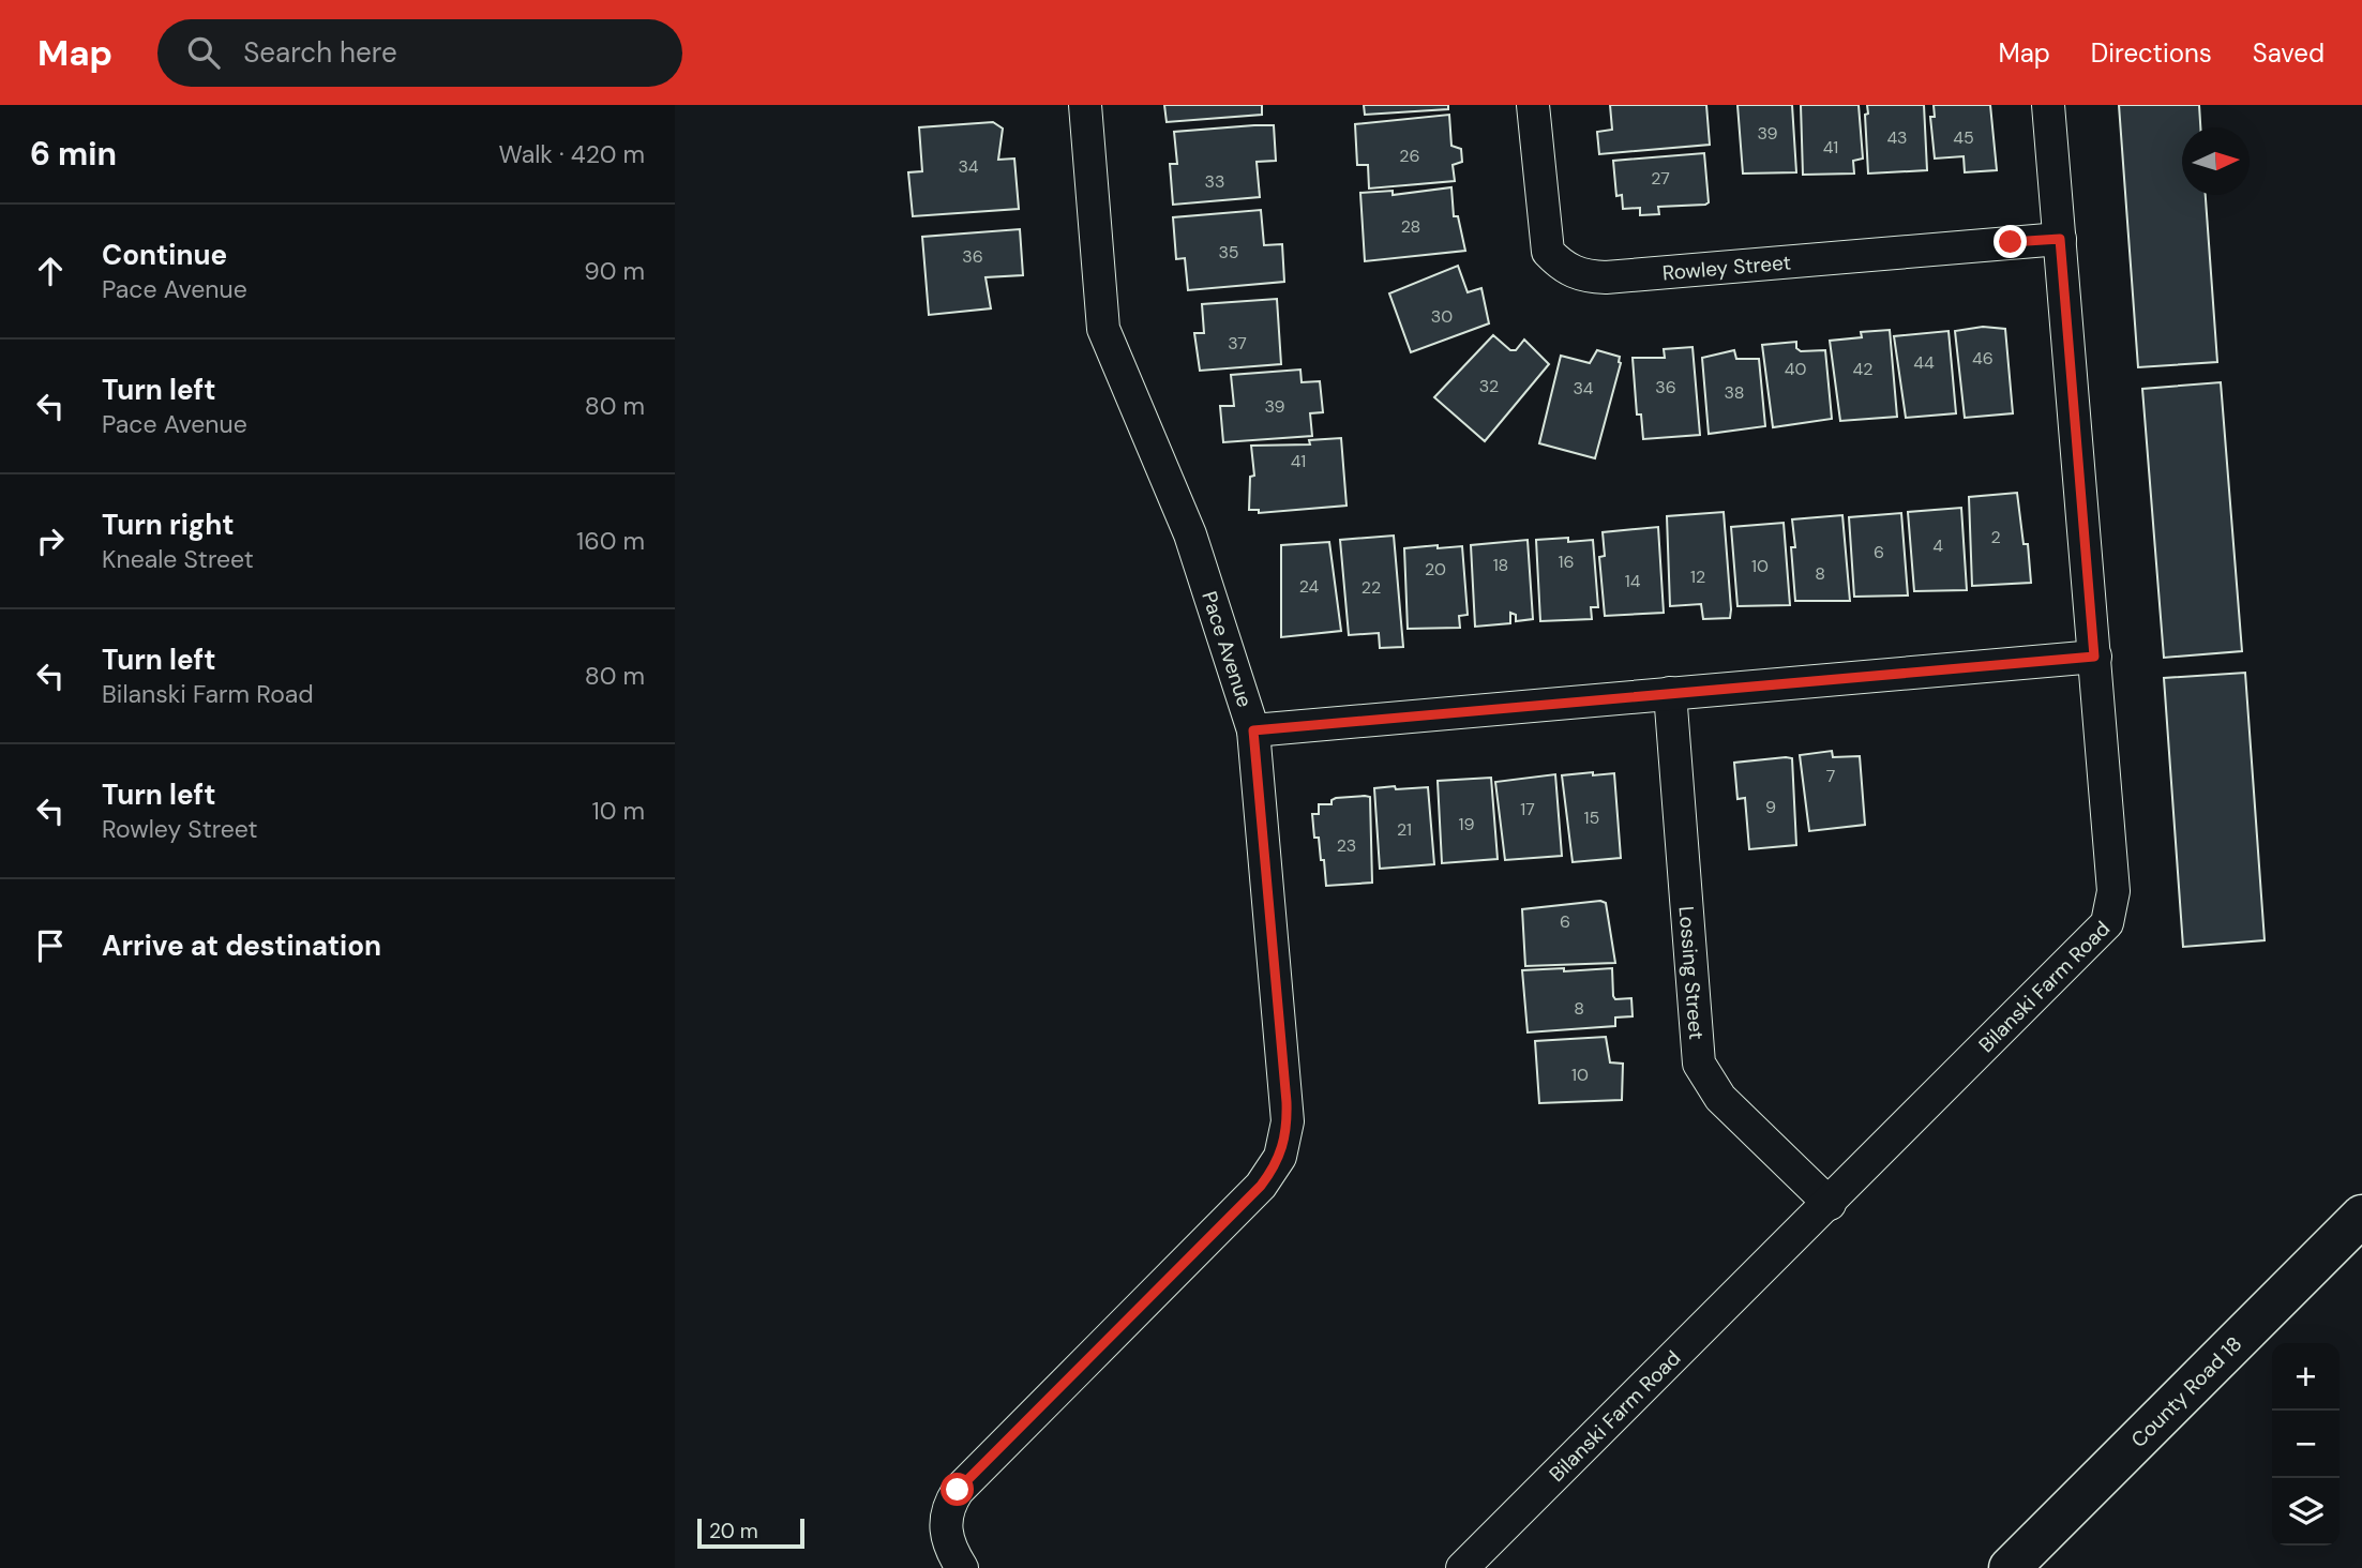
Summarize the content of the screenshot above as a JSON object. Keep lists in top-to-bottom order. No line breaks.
{"streets":{"main road":["County Road 18"],"street":["Rowley Street","Pace Avenue","Lossing Street","Bilanski Farm Road"]},"crossings":[["Rowley Street","Bilanski Farm Road"],["Lossing Street","Bilanski Farm Road"]],"house_numbers":["39","43","45","41","26","34","27","33","28","35","36","30","37","46","44","40","42","32","36","34","38","39","41","2","4","6","16","18","10","20","8","12","14","24","22","7","9","17","15","19","21","23","6","8","10"],"scale_bar":"20 m","north":"right","page":{"header":"Map","search":"Search here","nav":["Map","Directions","Saved"],"heading":["6 min","Walk · 420 m"],"list":[["Continue","Pace Avenue","90 m"],["Turn left","Pace Avenue","80 m"],["Turn right","Kneale Street","160 m"],["Turn left","Bilanski Farm Road","80 m"],["Turn left","Rowley Street","10 m"],"Arrive at destination"],"map_buttons":["+","−"],"scale":"20 m"}}
